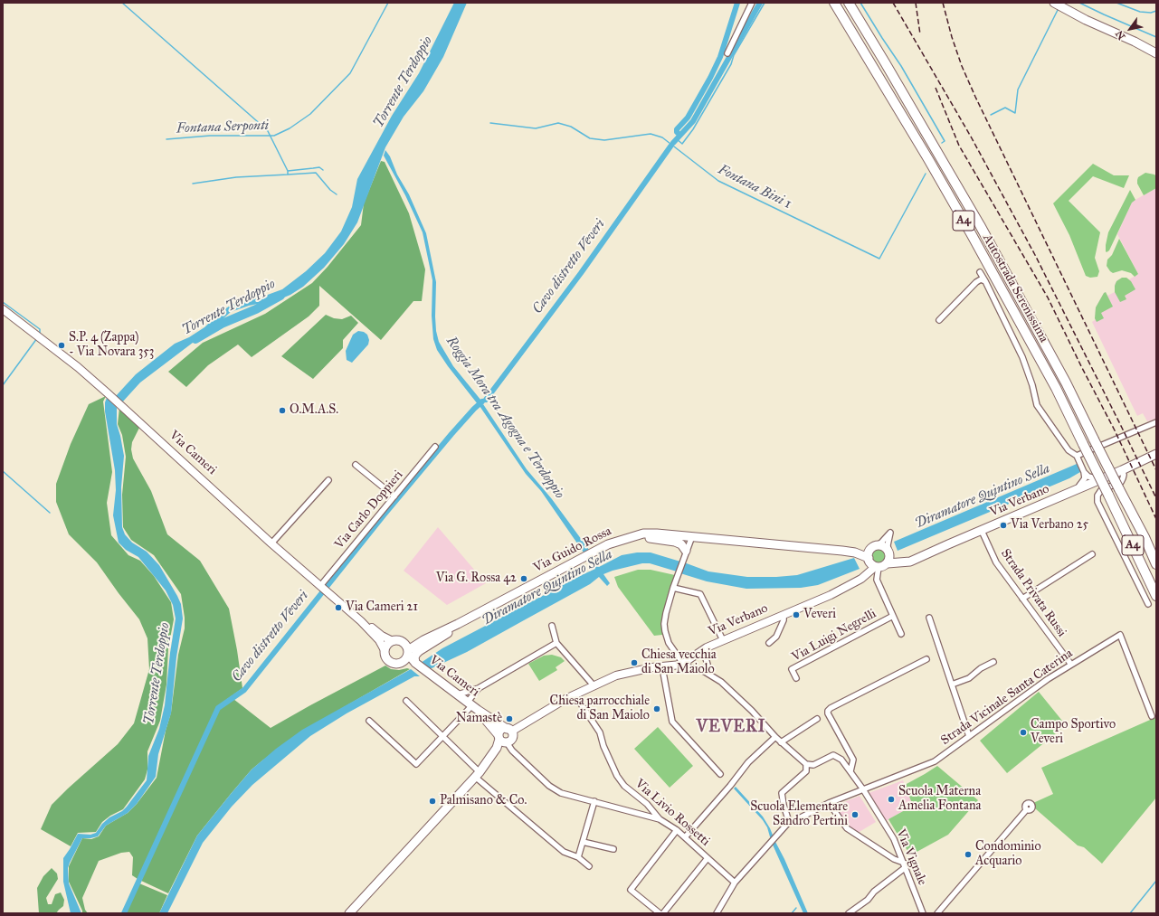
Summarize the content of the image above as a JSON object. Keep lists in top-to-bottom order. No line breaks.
{"streets":{"highway":["A4","Autostrada Serenissima"],"main road":["Via Cameri","Via Verbano","Via Guido Rossa"],"street":["Via Carlo Doppieri","Strada Privata Russi","Via Luigi Negrelli","Strada Vicinale Santa Caterina","Via Livio Rossetti","Via Vignale"]},"crossings":[["Via Cameri","Via Verbano"],["Via Cameri","Via Carlo Doppieri"],["Via Cameri","Via Guido Rossa"],["Via Verbano","Via Guido Rossa"],["Via Verbano","Strada Privata Russi"],["Via Verbano","Via Livio Rossetti"],["Strada Privata Russi","Strada Vicinale Santa Caterina"],["Strada Vicinale Santa Caterina","Via Vignale"]],"districts":["VEVERI"],"water":["Torrente Terdoppio","Fontana Serponti","Fontana Bini 1","Cavo distretto Veveri","Roggia Mora tra Agogna e Terdoppio","Diramatore Quintino Sella"],"places":["S.P. 4 (Zappa) - Via Novara 353","O.M.A.S.","Via Verbano 25","Via G. Rossa 42","Via Cameri 21","Veveri","Chiesa vecchia di San Maiolo","Chiesa parrocchiale di San Maiolo","Namastè","Campo Sportivo Veveri","Scuola Materna Amelia Fontana","Palmisano & Co.","Scuola Elementare Sandro Pertini","Condominio Acquario"],"north":"bottom left"}
